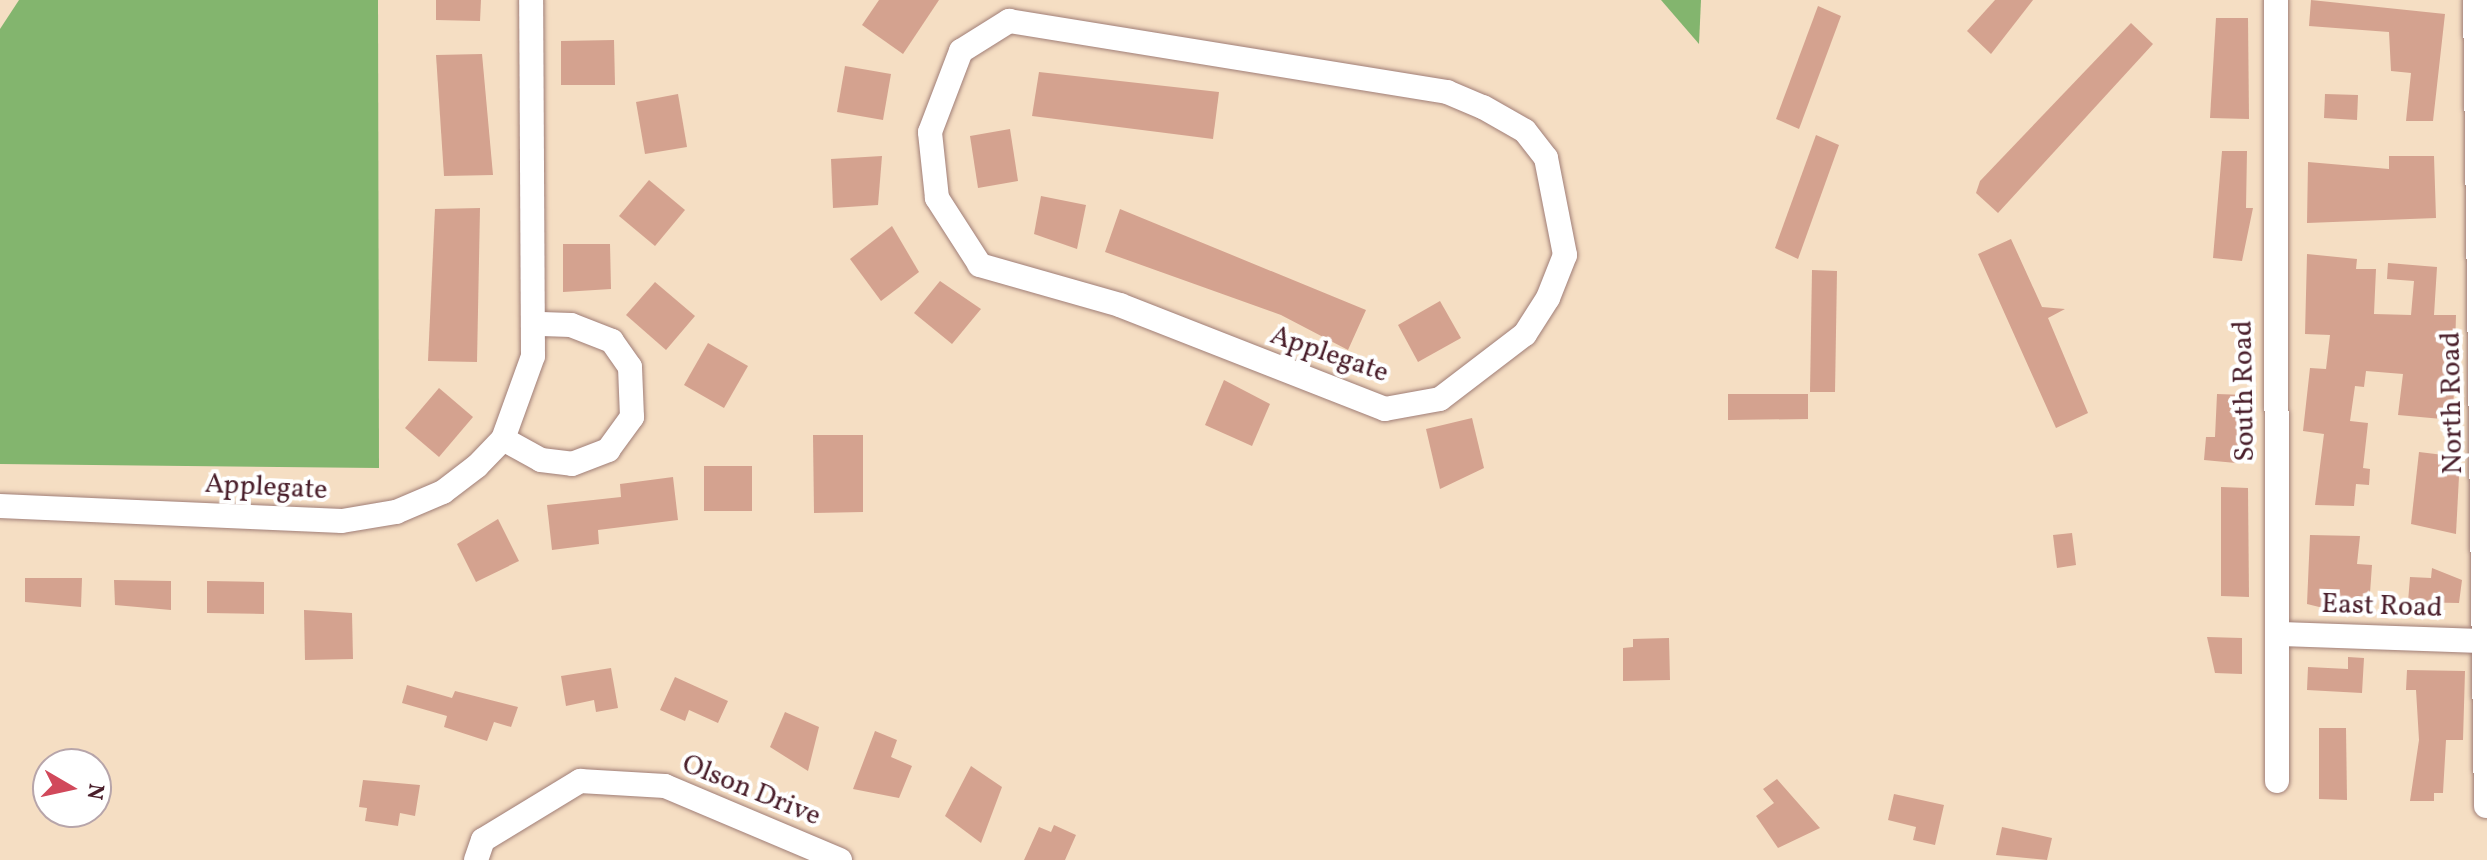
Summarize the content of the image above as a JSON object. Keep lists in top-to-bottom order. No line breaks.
{"streets":{"street":["Applegate","South Road","North Road","East Road","Olson Drive"]},"crossings":[["South Road","East Road"],["North Road","East Road"]],"north":"right"}
